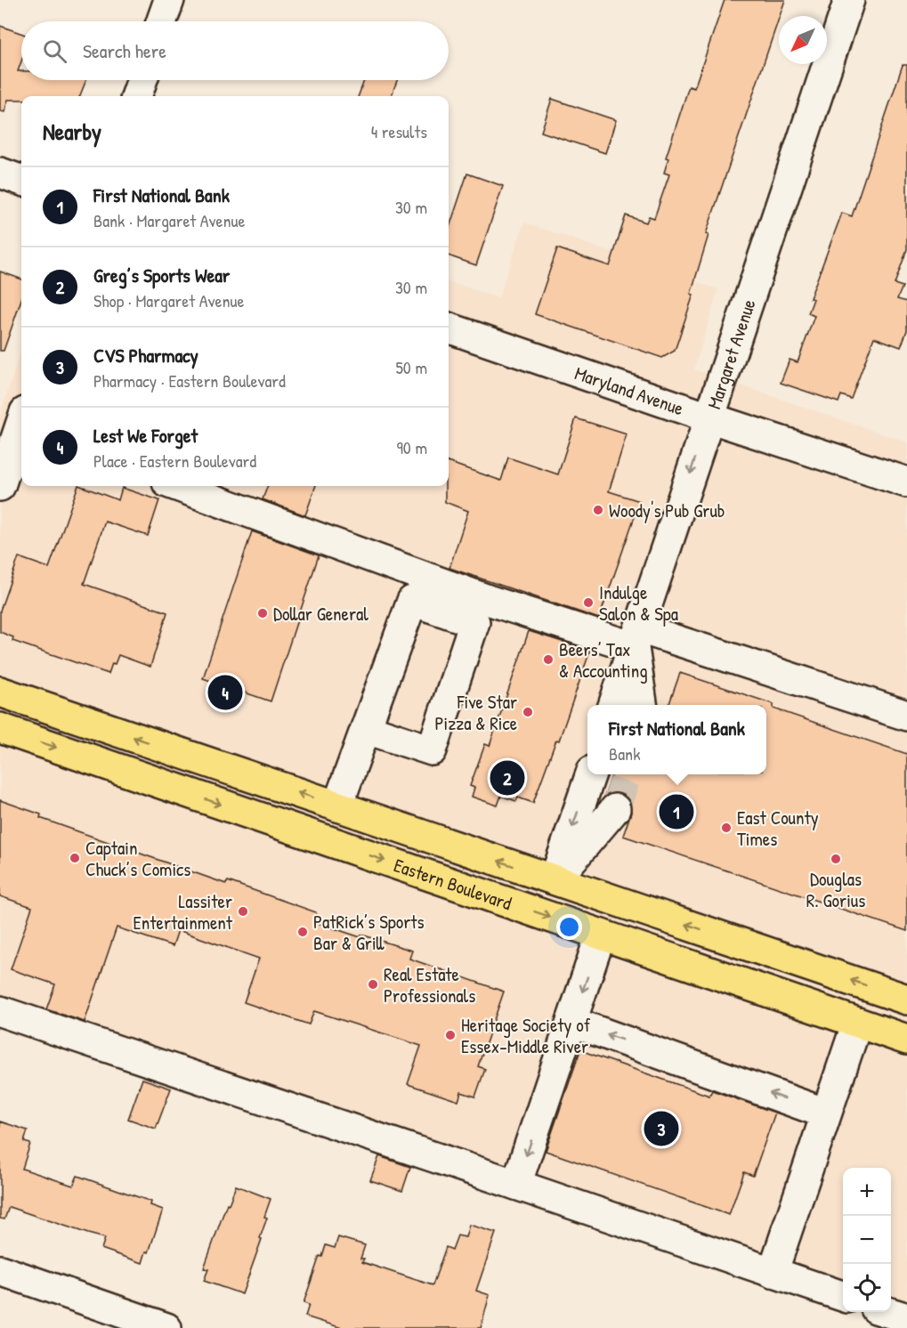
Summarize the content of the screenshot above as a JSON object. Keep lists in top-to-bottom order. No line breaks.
{"streets":{"main road":["Eastern Boulevard"],"street":["Margaret Avenue","Maryland Avenue"]},"crossings":[["Margaret Avenue","Maryland Avenue"]],"places":["Woody's Pub Grub","Indulge Salon & Spa","Dollar General","Beers’ Tax & Accounting","Five Star Pizza & Rice","East County Times","Captain Chuck’s Comics","Douglas R. Gorius","Lassiter Entertainment","PatRick’s Sports Bar & Grill","Real Estate Professionals","Heritage Society of Essex-Middle River"],"north":"bottom left","page":{"search":"Search here","heading":["Nearby","4 results"],"list":[{"mark":"1","name":"First National Bank","note":"Bank · Margaret Avenue","value":"30 m"},{"mark":"2","name":"Greg’s Sports Wear","note":"Shop · Margaret Avenue","value":"30 m"},{"mark":"3","name":"CVS Pharmacy","note":"Pharmacy · Eastern Boulevard","value":"50 m"},{"mark":"4","name":"Lest We Forget","note":"Place · Eastern Boulevard","value":"90 m"}],"pins":["4","2","1","3"],"popup":["First National Bank","Bank"],"map_buttons":["+","−"]}}
